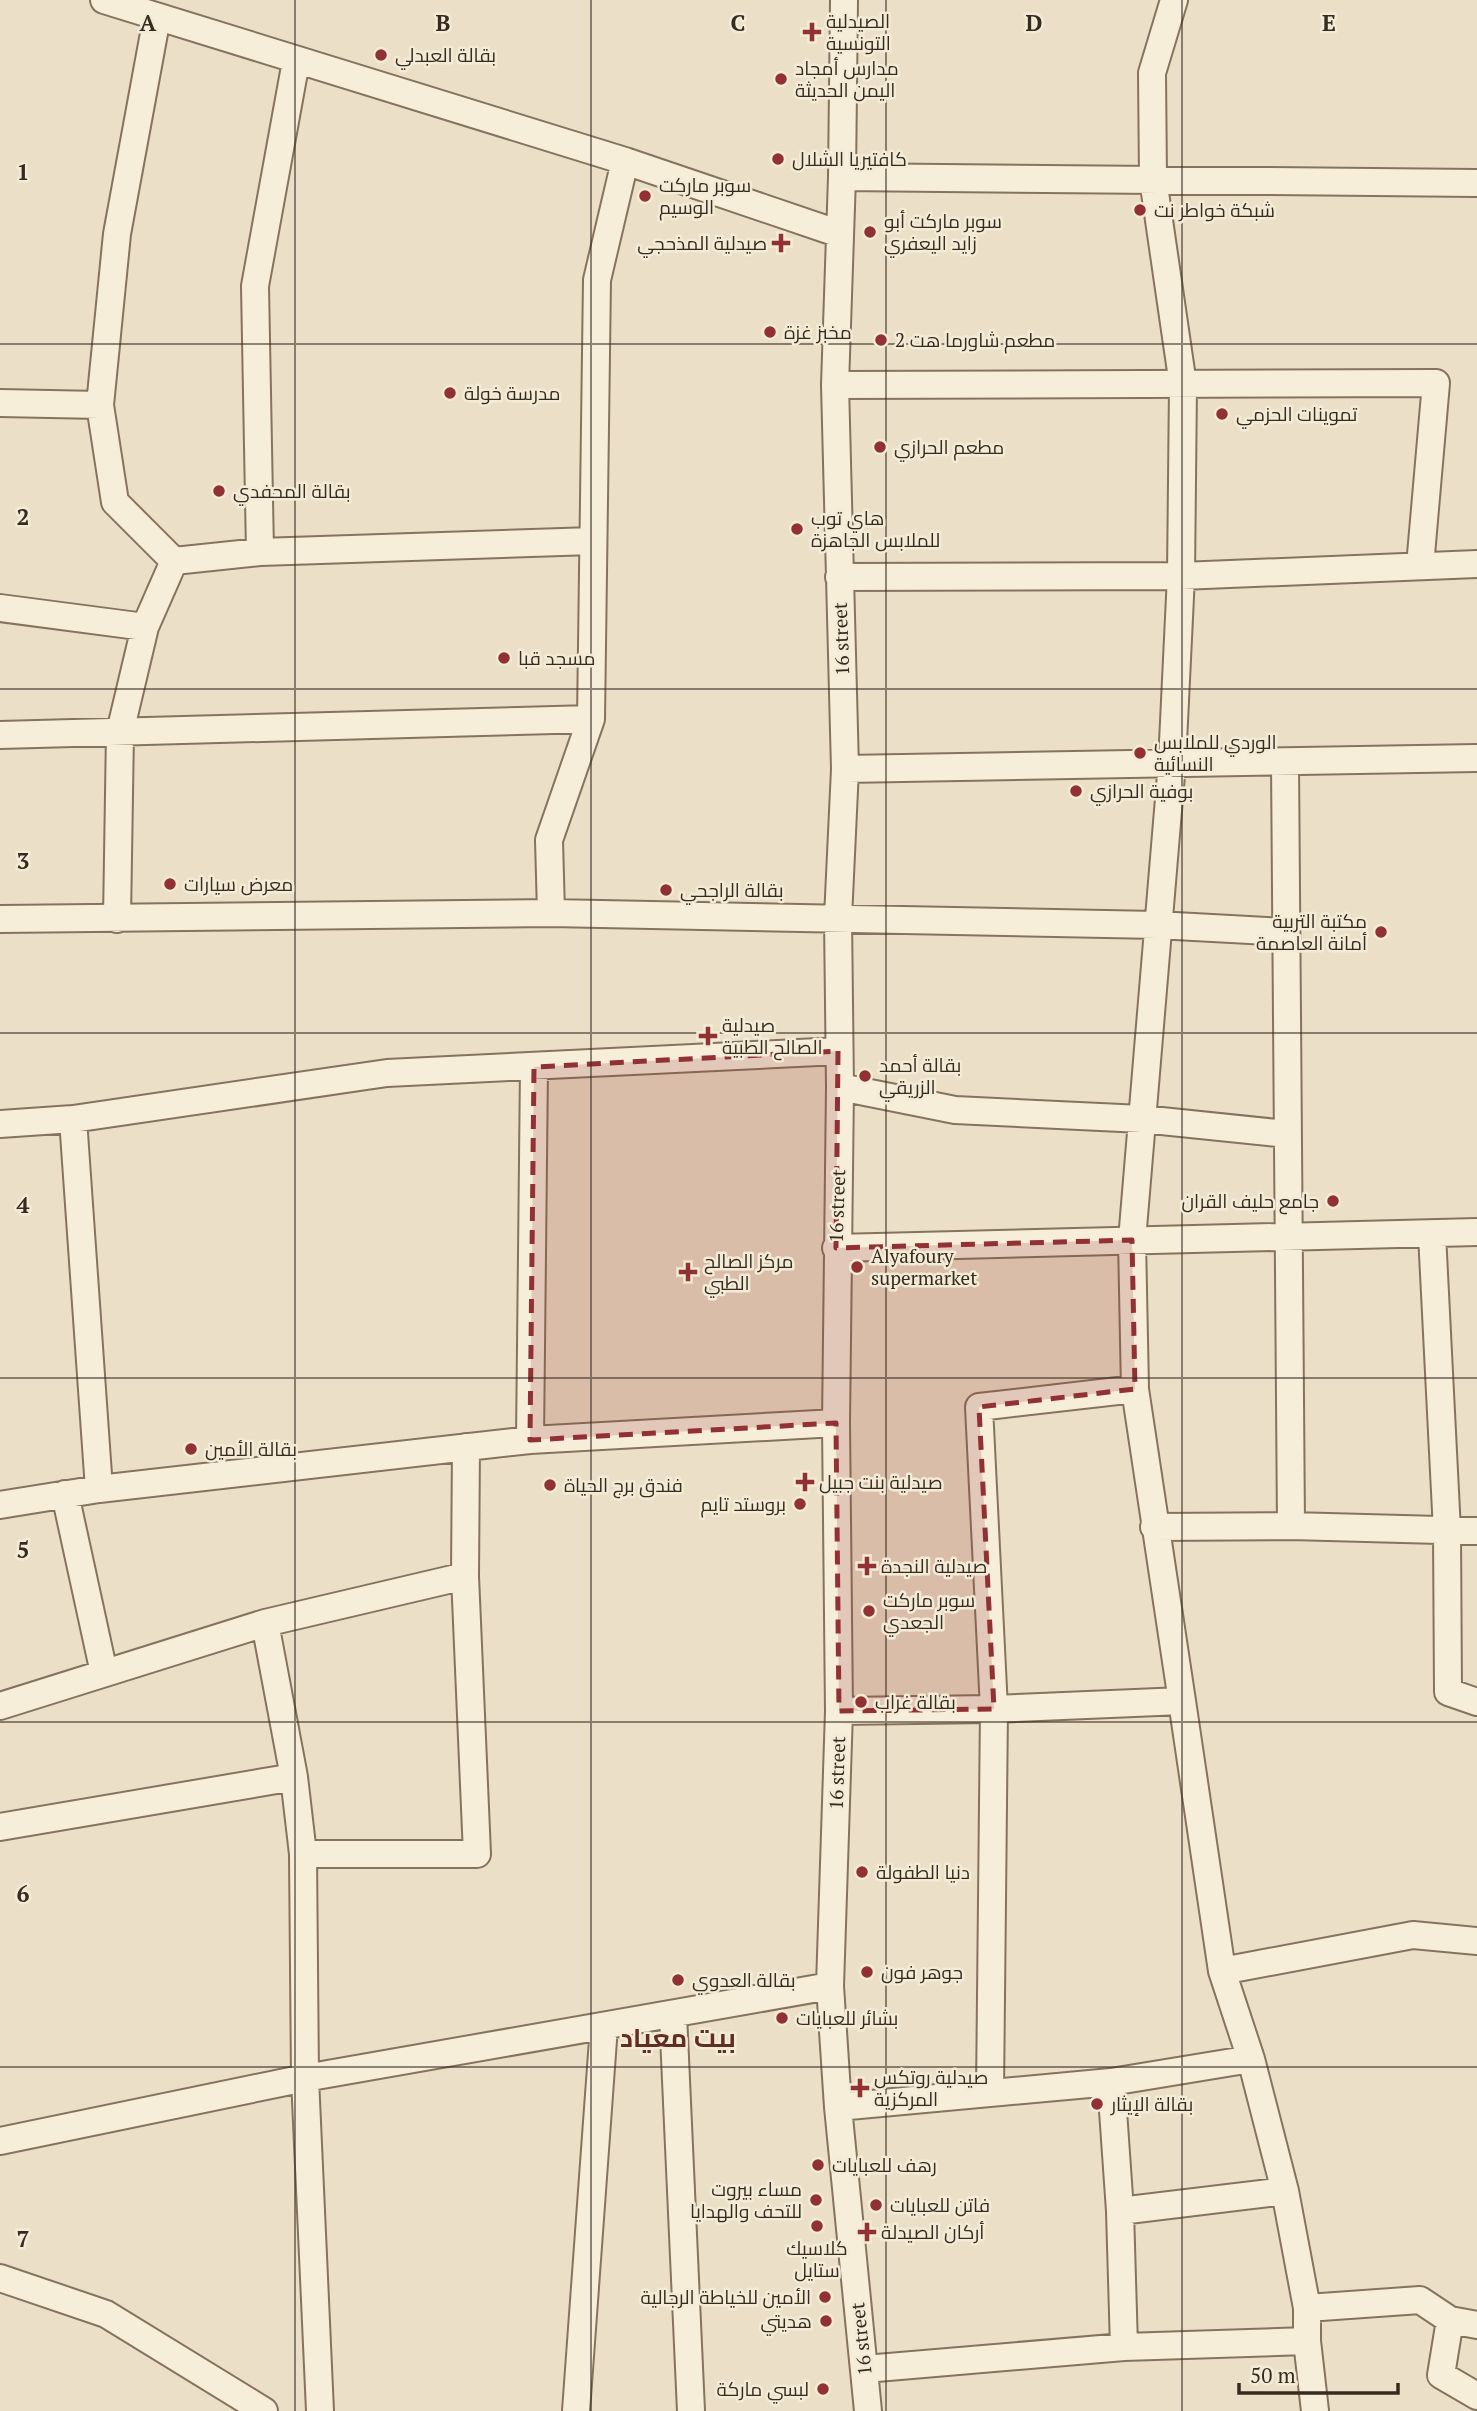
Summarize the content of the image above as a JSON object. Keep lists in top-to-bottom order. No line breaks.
{"streets":{"street":["16 street"]},"districts":["بيت معياد"],"places":{"health":["الصيدلية التونسية","صيدلية المذحجي","صيدلية الصالح الطبية","مركز الصالح الطبي","صيدلية بنت جبيل","صيدلية النجدة","صيدلية روتكس المركزية","أركان الصيدلة"],"other":["بقالة العبدلي","مدارس أمجاد اليمن الحديثة","كافتيريا الشلال","سوبر ماركت الوسيم","شبكة خواطر نت","سوبر ماركت أبو زايد اليعفري","مخبز غزة","مطعم شاورما هت 2","مدرسة خولة","تموينات الحزمي","مطعم الحرازي","بقالة المحفدي","هاي توب للملابس الجاهزة","مسجد قبا","الوردي للملابس النسائية","بوفية الحرازي","معرض سيارات","بقالة الراجحي","مكتبة التربية أمانة العاصمة","بقالة أحمد الزريقي","جامع حليف القران","Alyafoury supermarket","بقالة الأمين","فندق برج الحياة","بروستد تايم","سوبر ماركت الجعدي","بقالة غراب","دنيا الطفولة","جوهر فون","بقالة العدوي","بشائر للعبايات","بقالة الإيثار","رهف للعبايات","مساء بيروت للتحف والهدايا","فاتن للعبايات","كلاسيك ستايل","الأمين للخياطة الرجالية","هديتي","لبسي ماركة"]},"scale_bar":"50 m","grid":{"columns":["A","B","C","D","E"],"rows":["1","2","3","4","5","6","7"]}}
